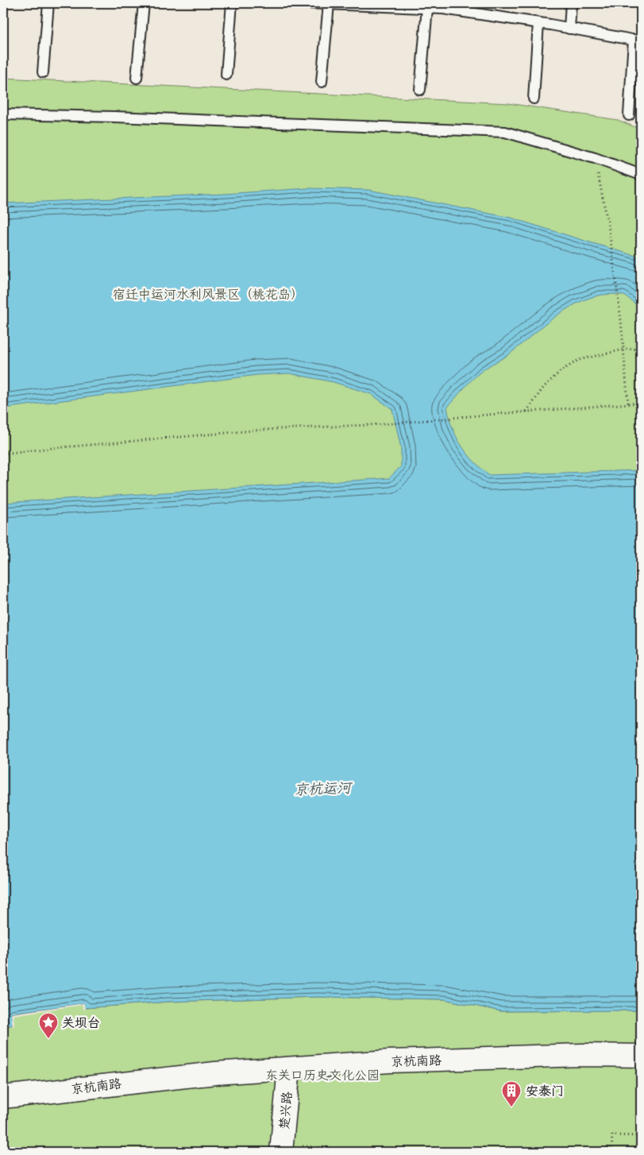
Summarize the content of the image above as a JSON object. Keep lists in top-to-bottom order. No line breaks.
{"streets":{"street":["京杭南路","楚兴路"]},"crossings":[["京杭南路","楚兴路"]],"water":["京杭运河"],"parks":["宿迁中运河水利风景区（桃花岛）","东关口历史文化公园"],"places":{"place":["关坝台"],"building":["安泰门"]}}
